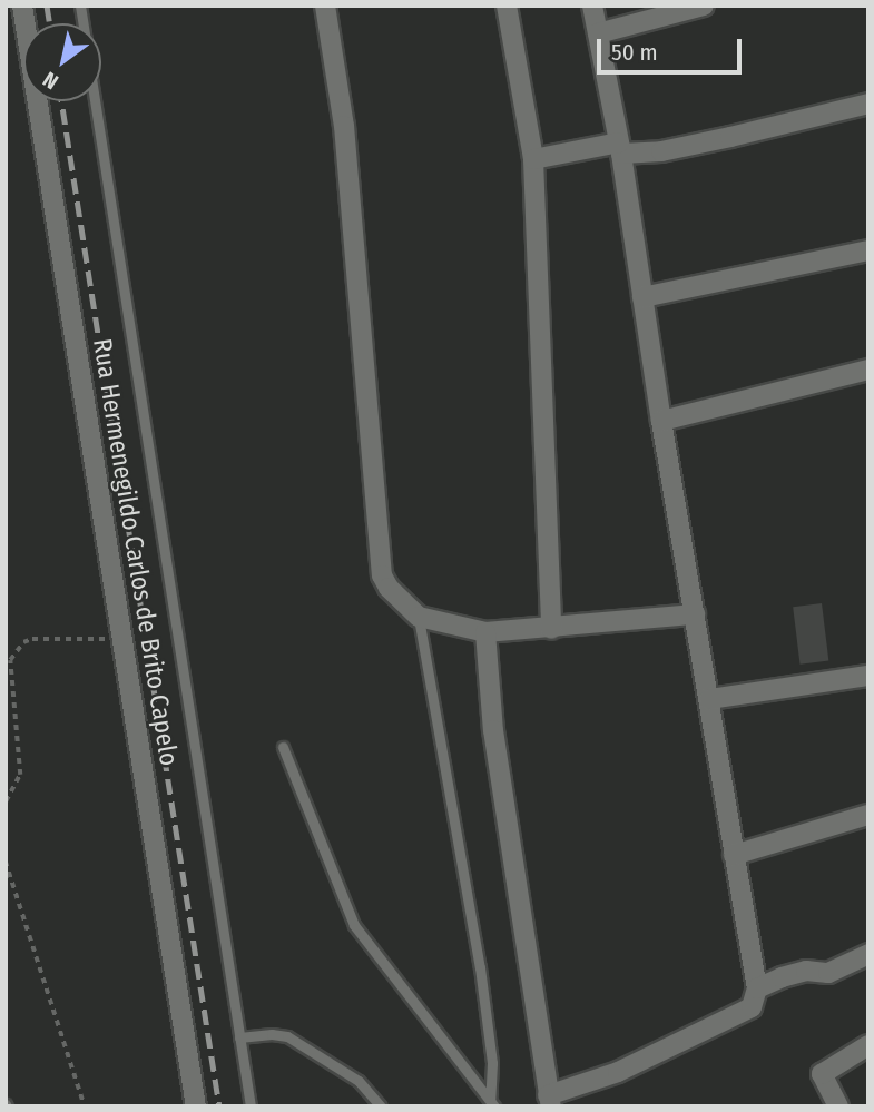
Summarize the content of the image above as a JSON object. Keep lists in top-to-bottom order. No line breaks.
{"streets":{"street":["Rua Hermenegildo Carlos de Brito Capelo"]},"scale_bar":"50 m","north":"bottom left"}
